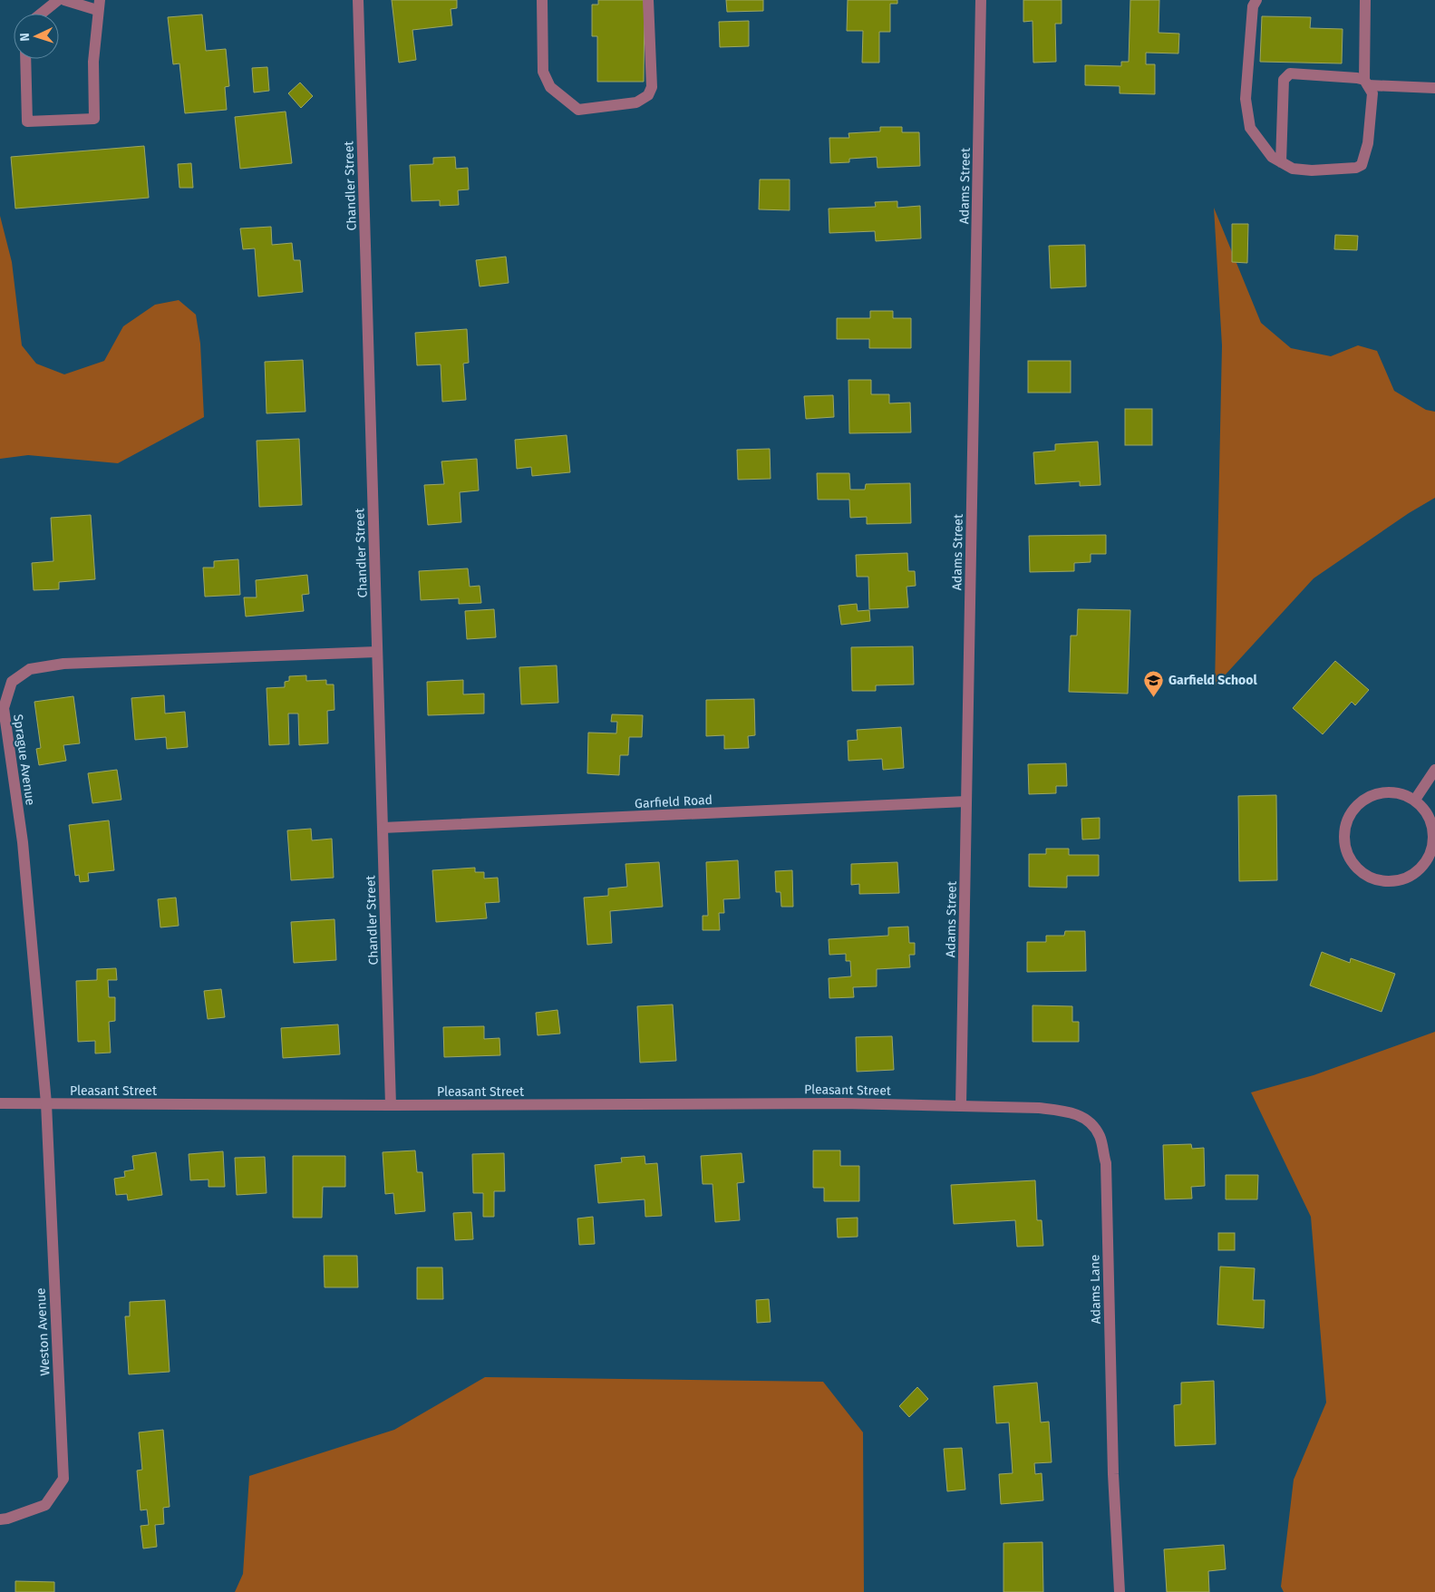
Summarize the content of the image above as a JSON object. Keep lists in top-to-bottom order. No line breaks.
{"streets":{"street":["Chandler Street","Adams Street","Sprague Avenue","Garfield Road","Pleasant Street","Adams Lane","Weston Avenue"]},"crossings":[["Chandler Street","Sprague Avenue"],["Chandler Street","Garfield Road"],["Chandler Street","Pleasant Street"],["Adams Street","Garfield Road"],["Adams Street","Pleasant Street"],["Adams Street","Adams Lane"],["Sprague Avenue","Pleasant Street"],["Sprague Avenue","Weston Avenue"],["Pleasant Street","Adams Lane"],["Pleasant Street","Weston Avenue"]],"places":{"school or university":["Garfield School"]},"north":"left"}
